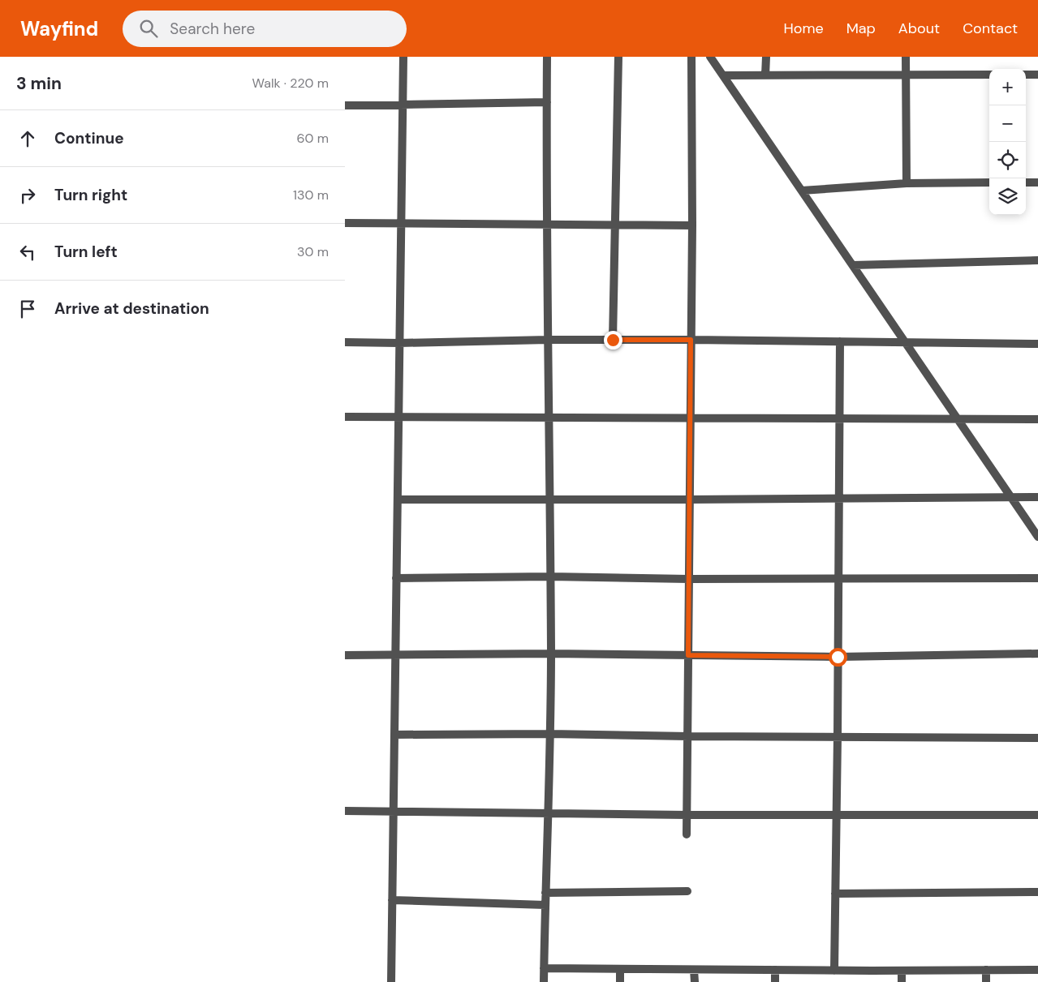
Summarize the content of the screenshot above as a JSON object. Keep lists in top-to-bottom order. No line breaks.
{"page":{"header":"Wayfind","search":"Search here","nav":["Home","Map","About","Contact"],"heading":["3 min","Walk · 220 m"],"map_buttons":["+","−"],"list":[["Continue","60 m"],["Turn right","130 m"],["Turn left","30 m"],"Arrive at destination"]}}
